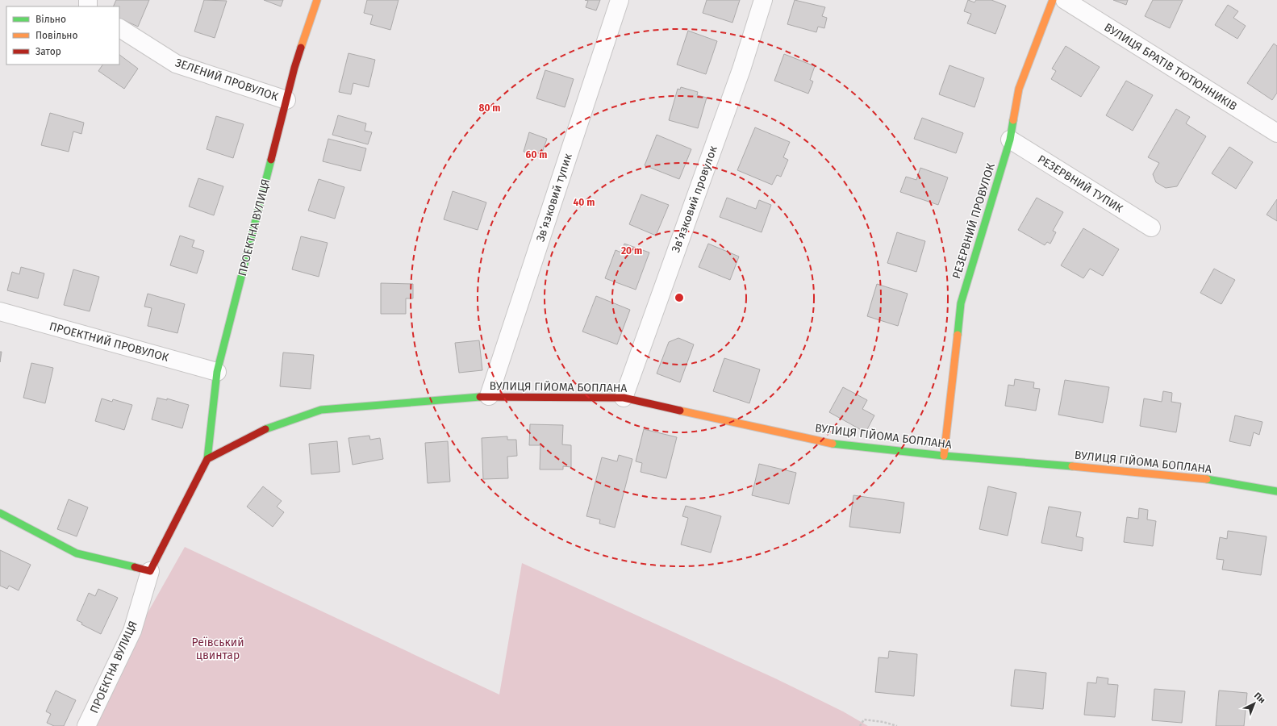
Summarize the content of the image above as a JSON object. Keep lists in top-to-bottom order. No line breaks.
{"streets":{"street":["ВУЛИЦЯ БРАТІВ ТЮТЮННИКІВ","ЗЕЛЕНИЙ ПРОВУЛОК","РЕЗЕРВНИЙ ТУПИК","Звʼязковий тупик","Звʼязковий провулок","РЕЗЕРВНИЙ ПРОВУЛОК","ПРОЕКТНА ВУЛИЦЯ","ПРОЕКТНИЙ ПРОВУЛОК","ВУЛИЦЯ ГІЙОМА БОПЛАНА"]},"crossings":[["ЗЕЛЕНИЙ ПРОВУЛОК","ПРОЕКТНА ВУЛИЦЯ"],["РЕЗЕРВНИЙ ТУПИК","РЕЗЕРВНИЙ ПРОВУЛОК"],["Звʼязковий тупик","ВУЛИЦЯ ГІЙОМА БОПЛАНА"],["Звʼязковий провулок","ВУЛИЦЯ ГІЙОМА БОПЛАНА"],["РЕЗЕРВНИЙ ПРОВУЛОК","ВУЛИЦЯ ГІЙОМА БОПЛАНА"],["ПРОЕКТНА ВУЛИЦЯ","ПРОЕКТНИЙ ПРОВУЛОК"],["ПРОЕКТНА ВУЛИЦЯ","ВУЛИЦЯ ГІЙОМА БОПЛАНА"]],"parks":["Реївський цвинтар"],"legend":["Вільно","Повільно","Затор"],"north":"top right","rings":["80 m","60 m","40 m","20 m"]}
